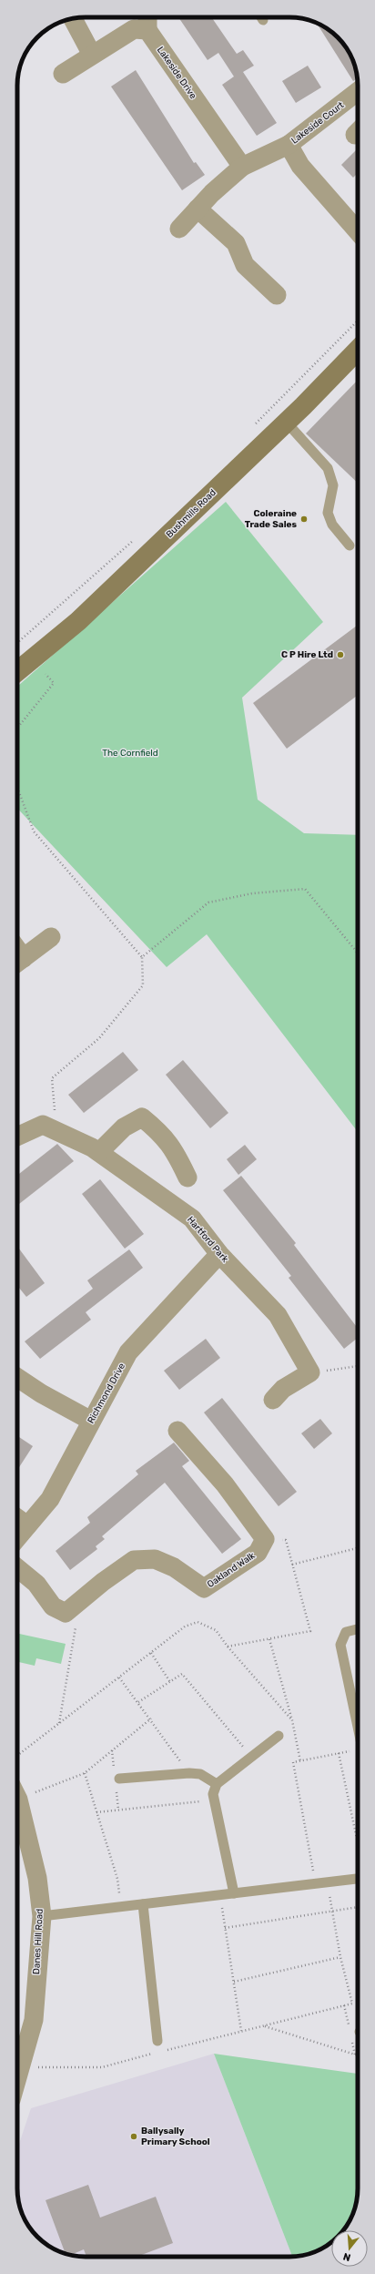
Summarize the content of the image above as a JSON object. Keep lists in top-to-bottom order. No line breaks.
{"streets":{"main road":["Bushmills Road"],"street":["Lakeside Drive","Lakeside Court","Hartford Park","Richmond Drive","Oakland Walk","Danes Hill Road"]},"crossings":[["Hartford Park","Richmond Drive"]],"parks":["The Cornfield"],"places":["Coleraine Trade Sales","C P Hire Ltd","Ballysally Primary School"],"north":"bottom"}
